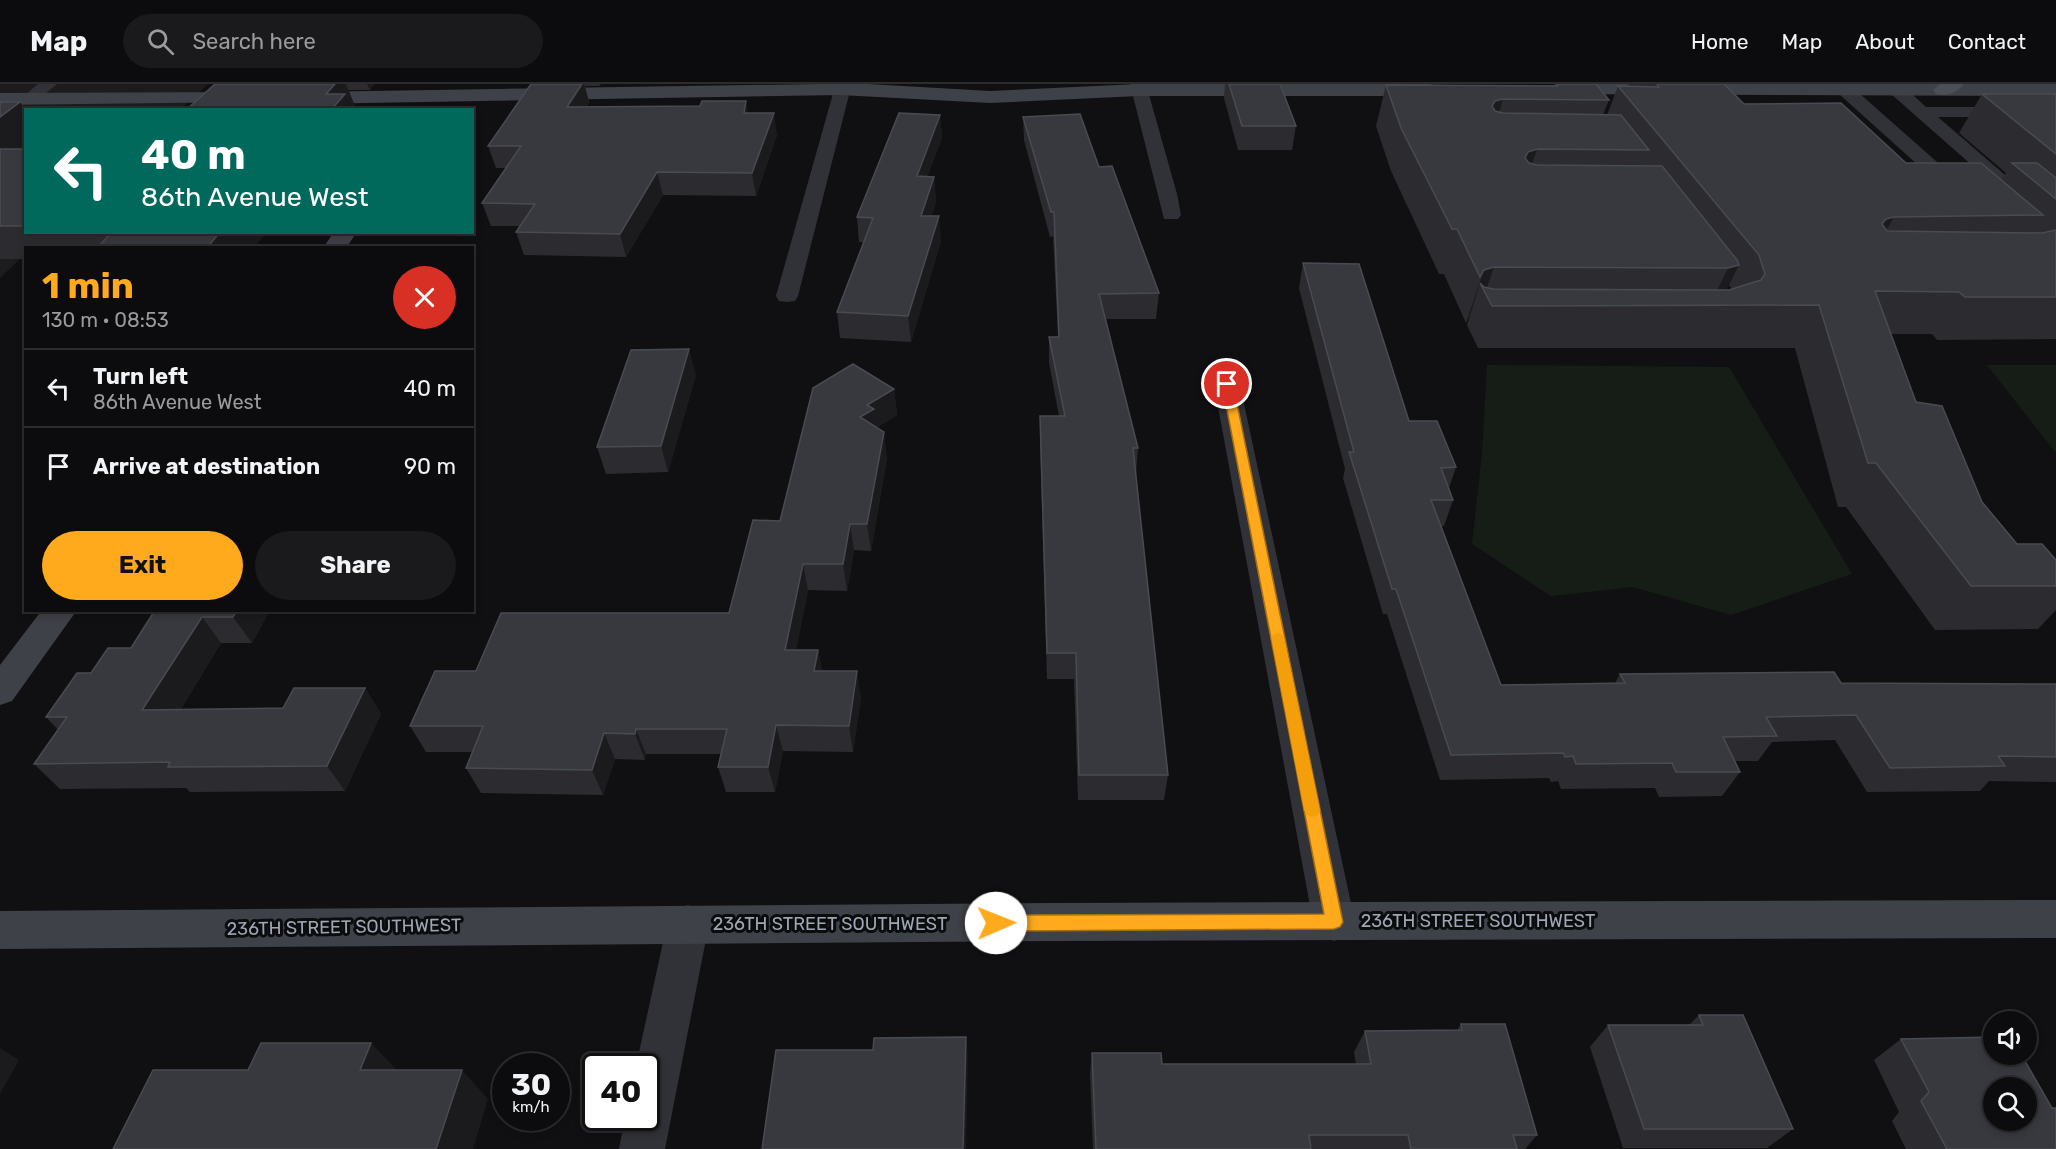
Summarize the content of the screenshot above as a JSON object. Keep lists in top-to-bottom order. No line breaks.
{"streets":{"street":["236TH STREET SOUTHWEST"]},"page":{"header":"Map","search":"Search here","nav":["Home","Map","About","Contact"],"turn":["40 m","86th Avenue West"],"heading":["1 min","130 m · 08:53"],"list":[{"name":"Turn left","note":"86th Avenue West","value":"40 m"},{"name":"Arrive at destination","value":"90 m"}],"buttons":["Exit","Share"],"speed":"30 km/h","limit":"40"}}
